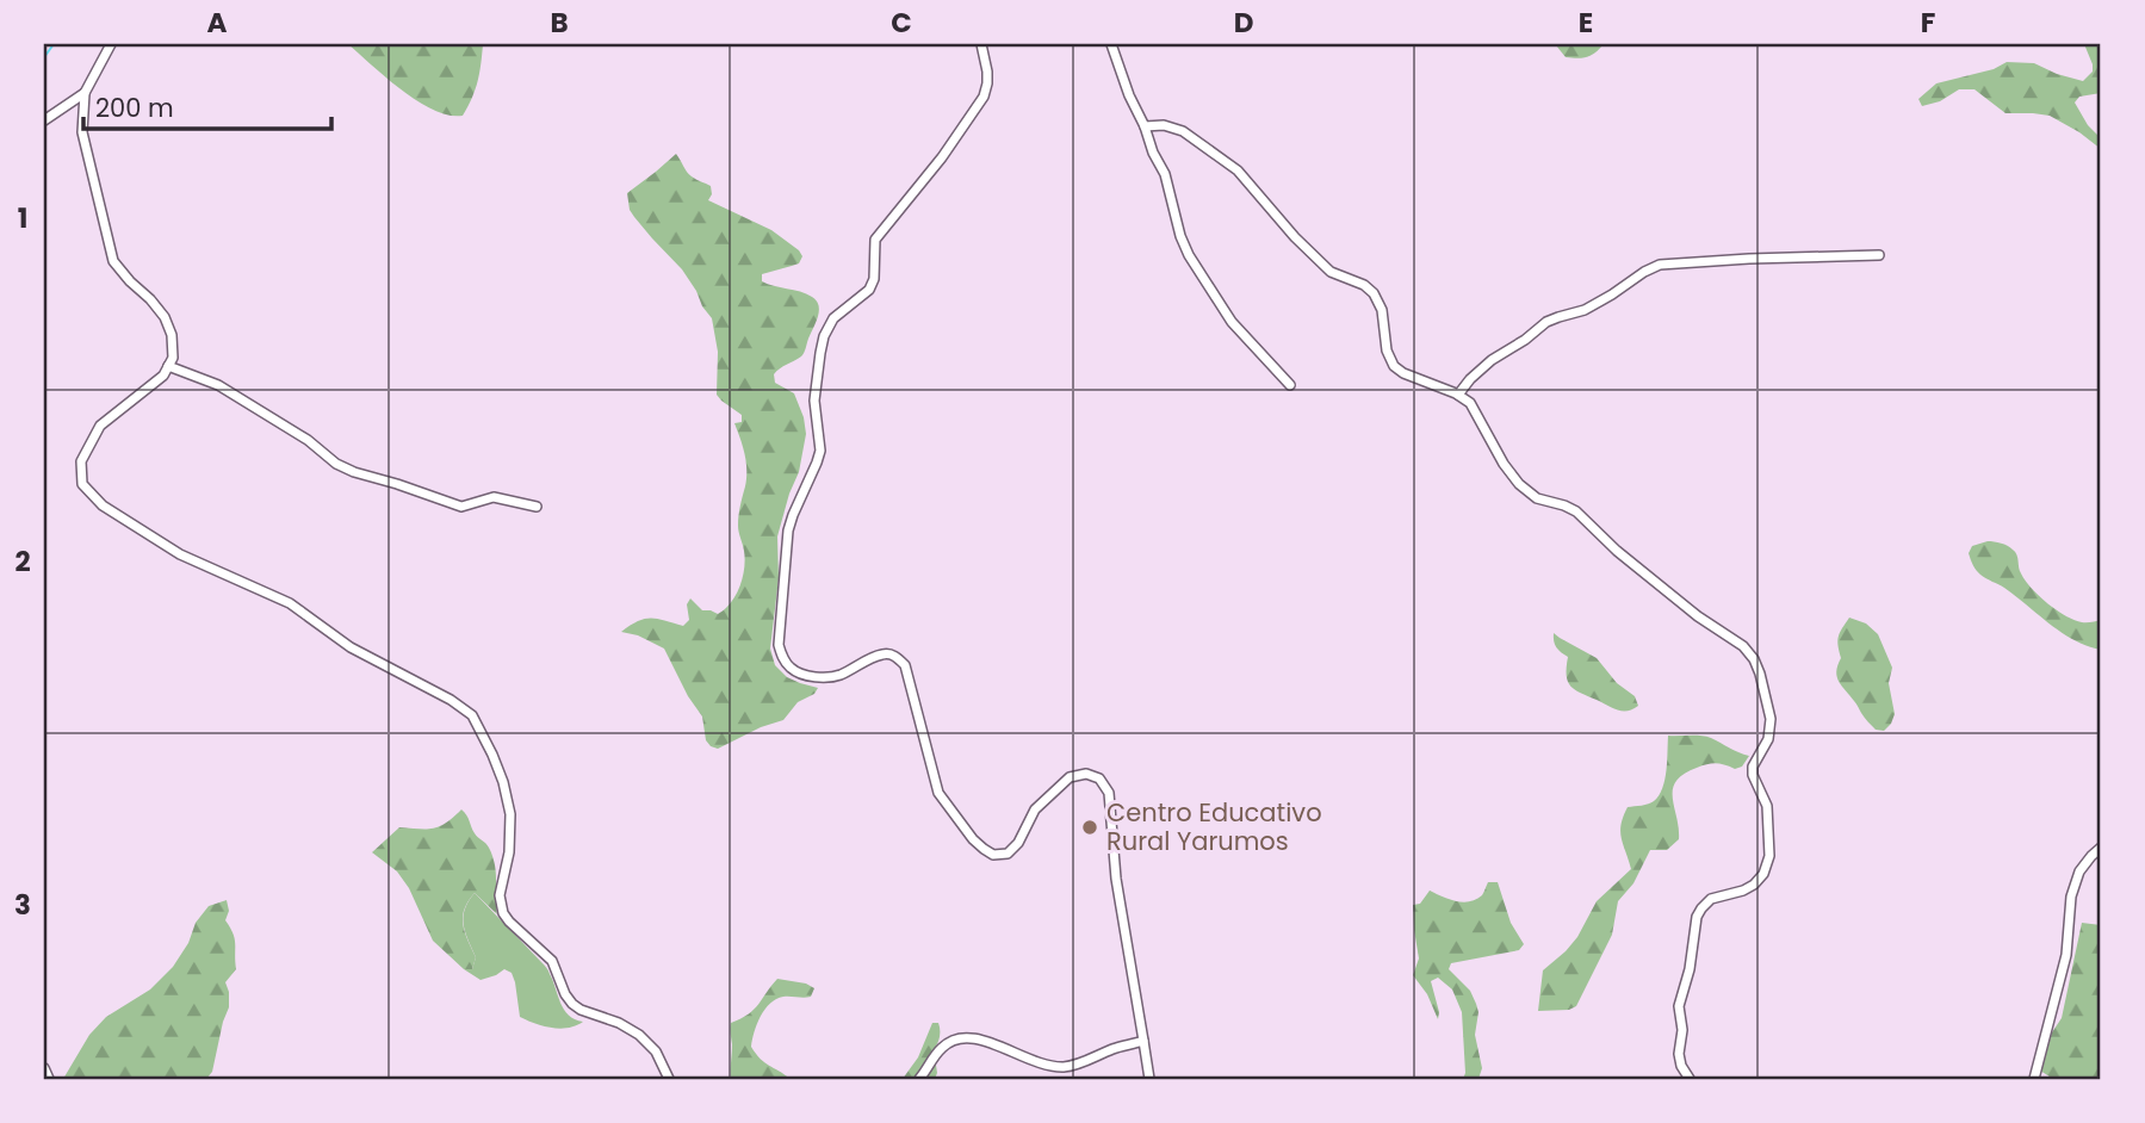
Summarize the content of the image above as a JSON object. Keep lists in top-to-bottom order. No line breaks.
{"places":["Centro Educativo Rural Yarumos"],"scale_bar":"200 m","grid":{"columns":["A","B","C","D","E","F"],"rows":["1","2","3"]}}
